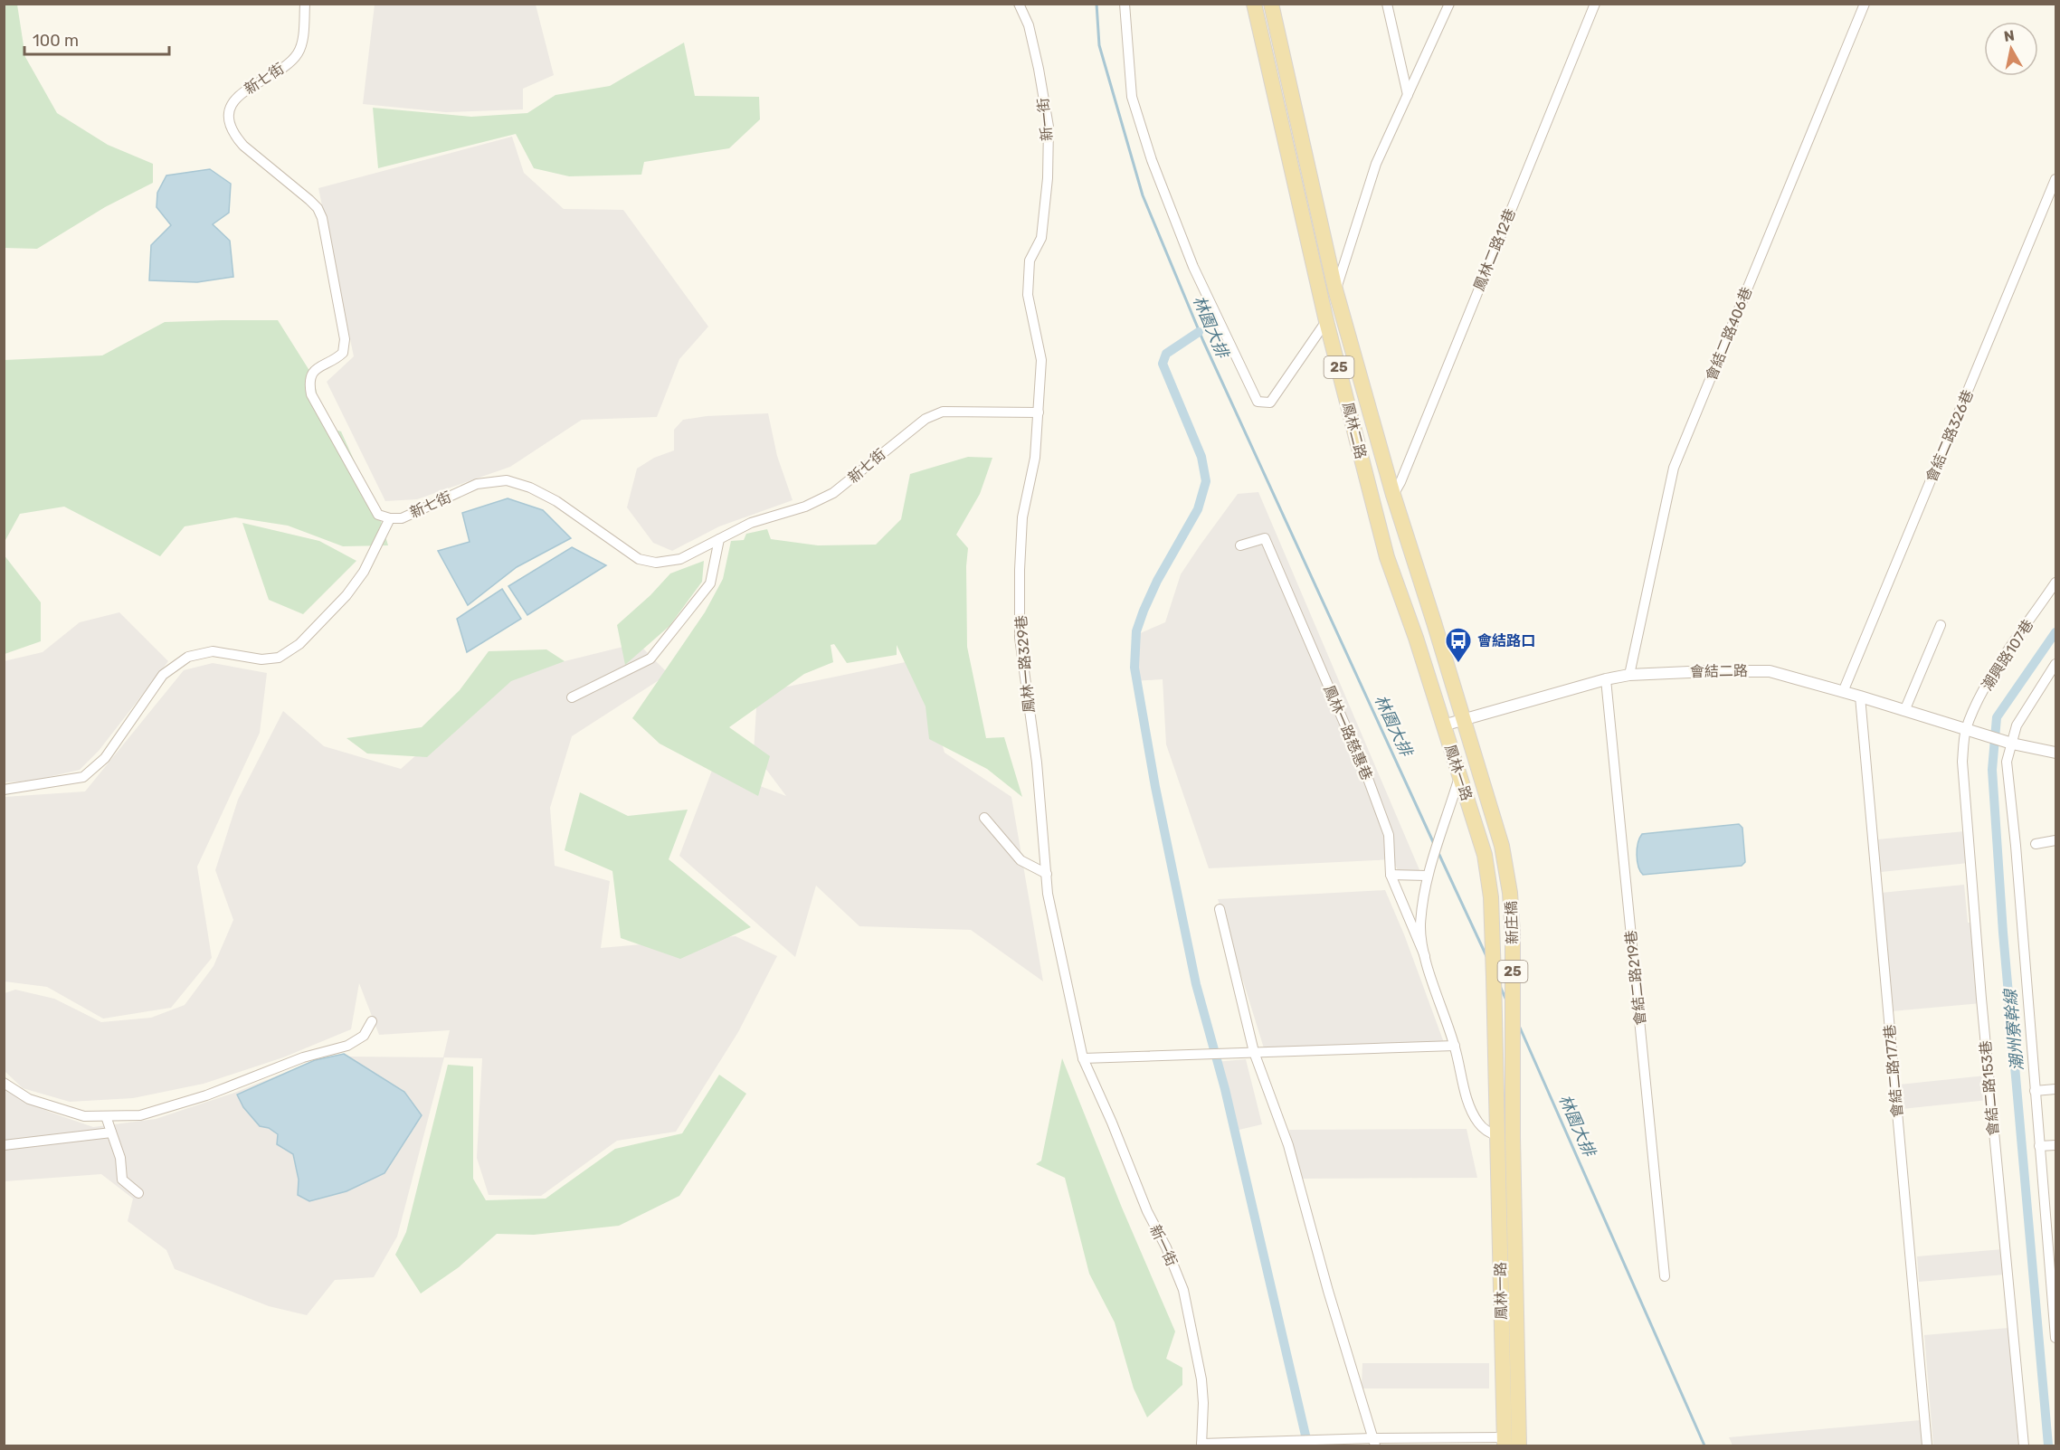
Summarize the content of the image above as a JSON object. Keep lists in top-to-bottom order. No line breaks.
{"streets":{"main road":["25","鳳林二路","鳳林一路","新庄橋"],"street":["新七街","新一街","鳳林二路12巷","會結二路406巷","會結二路326巷","潮興路107巷","鳳林一路329巷","會結二路","鳳林一路慈惠巷","會結二路219巷","會結二路177巷","會結二路153巷"]},"crossings":[["新七街","鳳林一路329巷"],["新一街","鳳林一路329巷"],["鳳林二路12巷","鳳林二路"],["會結二路406巷","會結二路"],["鳳林二路","會結二路"],["鳳林二路","鳳林一路"],["會結二路326巷","會結二路"],["潮興路107巷","會結二路"],["潮興路107巷","會結二路153巷"],["會結二路","鳳林一路"],["會結二路","會結二路219巷"],["會結二路","會結二路177巷"],["會結二路","會結二路153巷"],["鳳林一路","新庄橋"]],"water":["林園大排","潮州寮幹線"],"places":{"bus stop":["會結路口"]},"scale_bar":"100 m","north":"top"}
